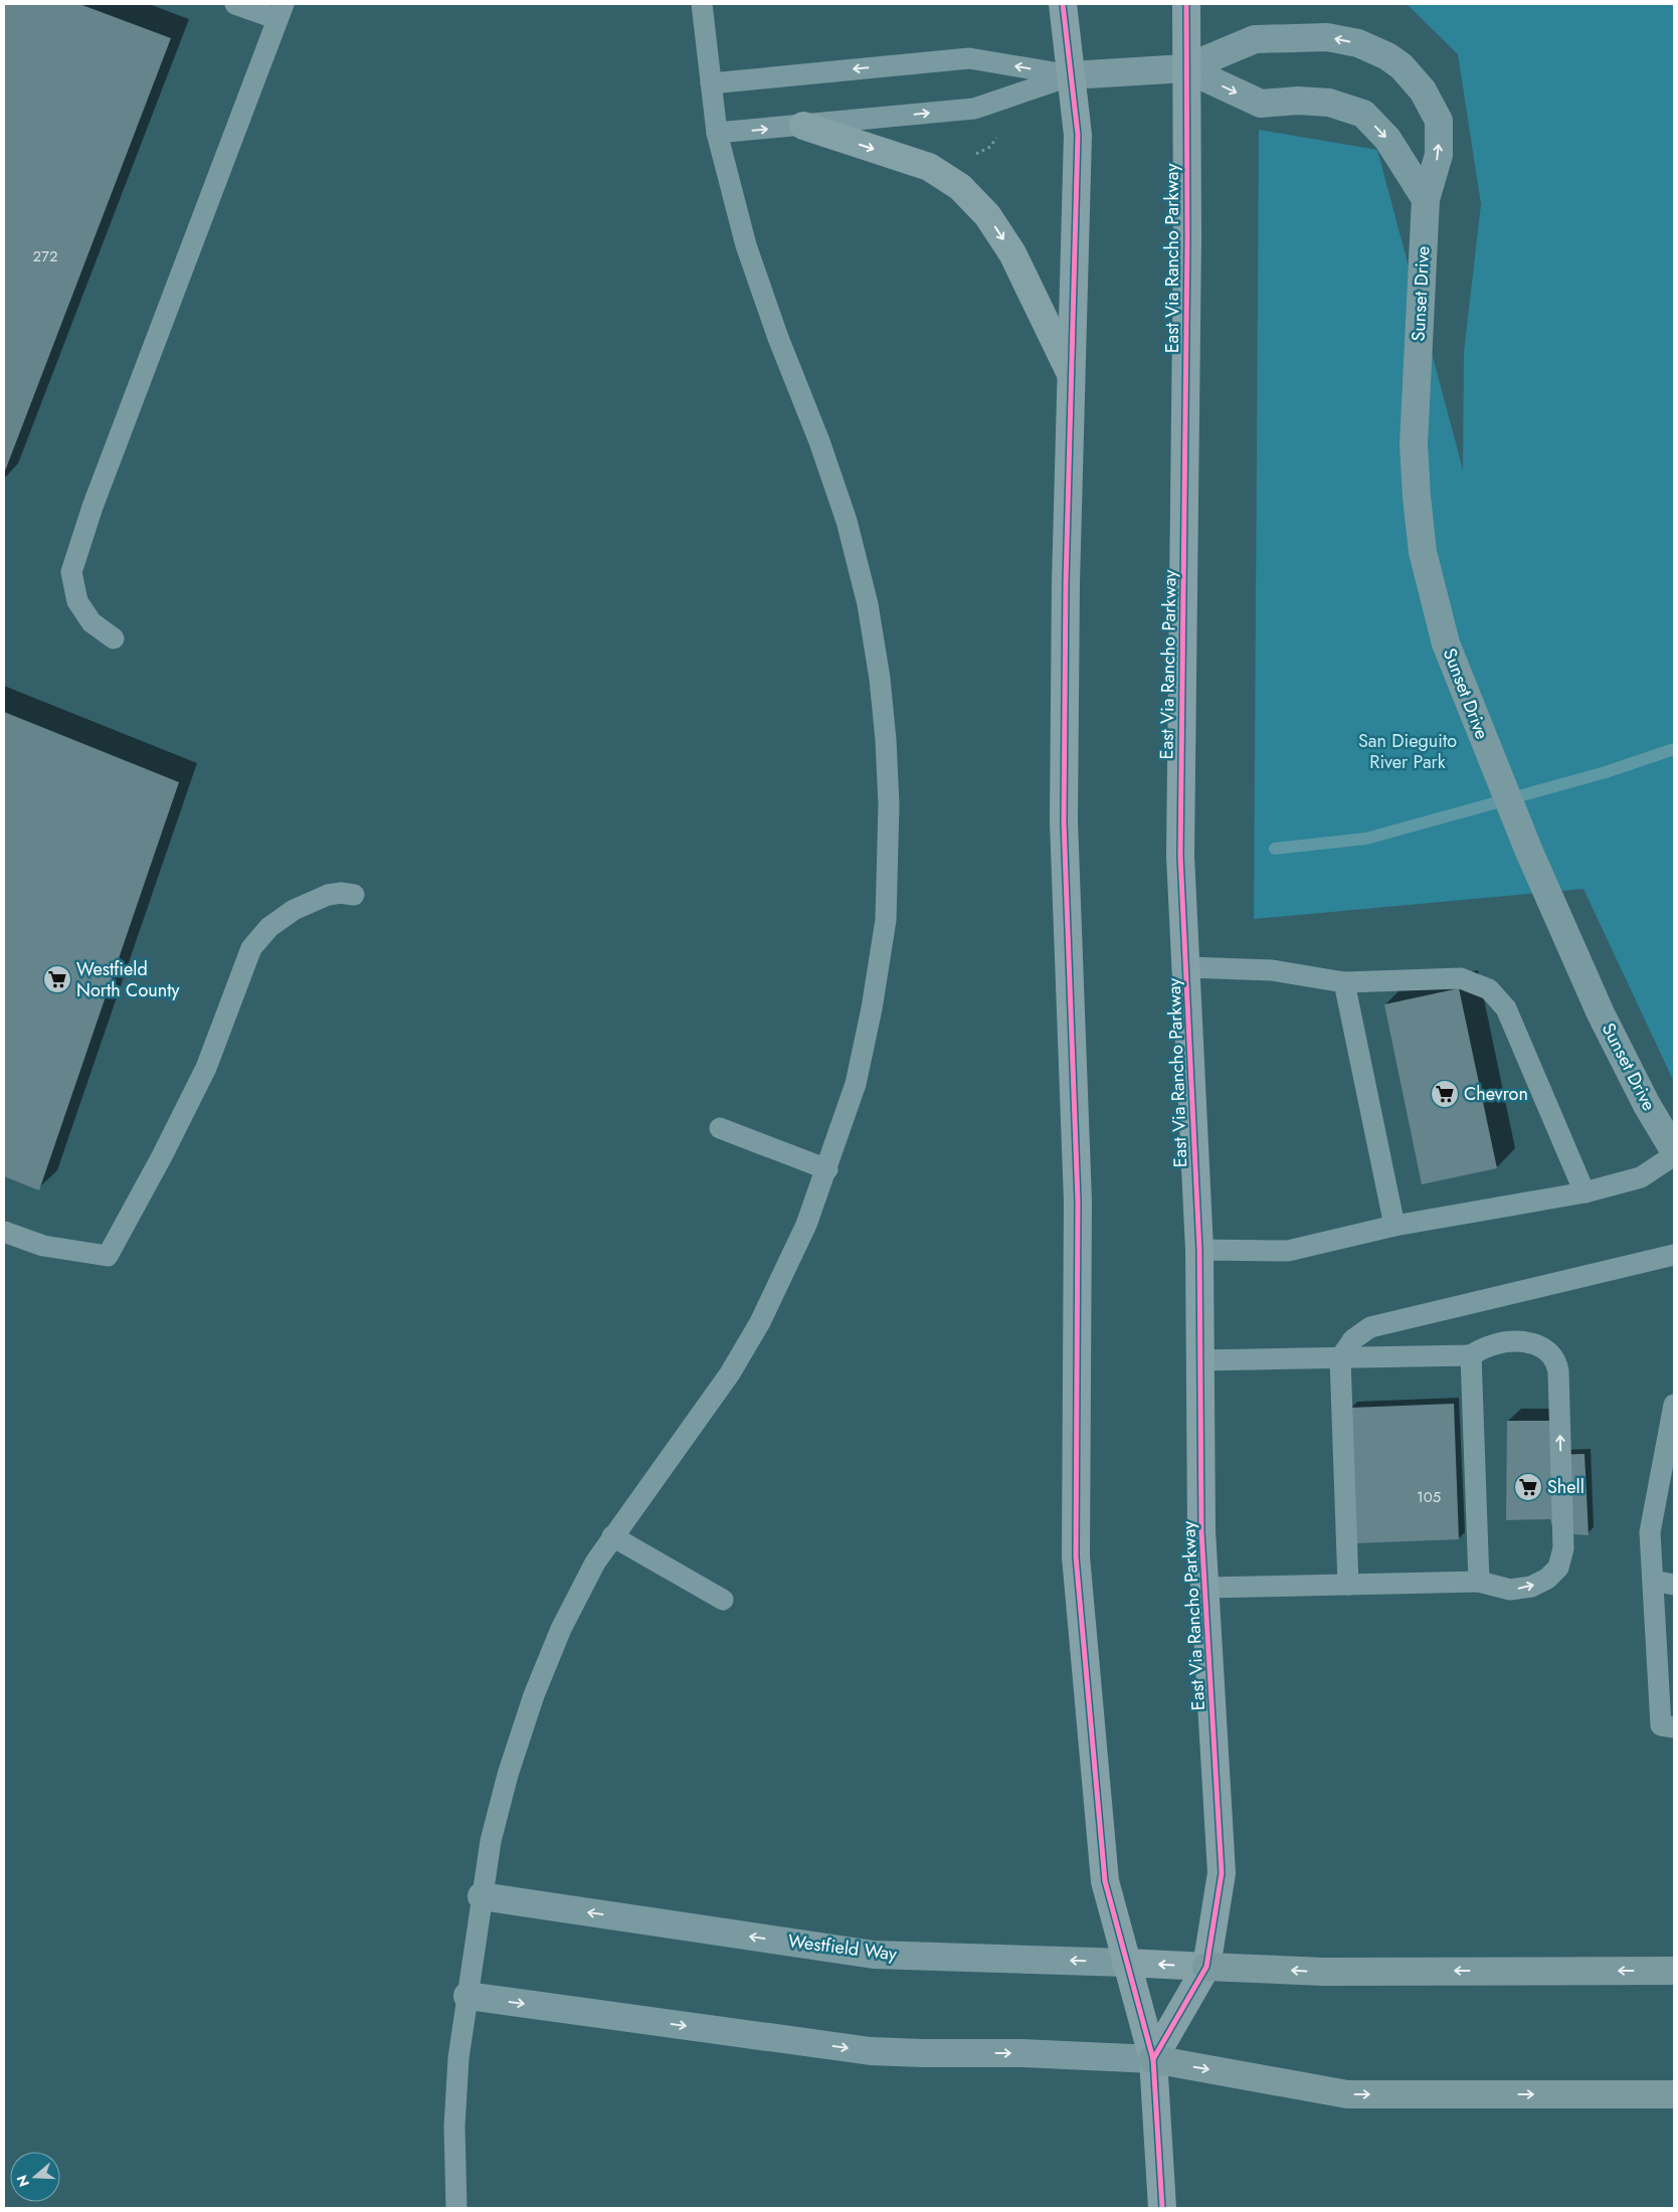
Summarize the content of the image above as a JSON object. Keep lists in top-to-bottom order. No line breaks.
{"streets":{"main road":["East Via Rancho Parkway","Westfield Way"],"street":["Sunset Drive"]},"crossings":[["East Via Rancho Parkway","Sunset Drive"],["East Via Rancho Parkway","Westfield Way"]],"parks":["San Dieguito River Park"],"places":{"supermarket":["Westfield North County","Chevron","Shell"]},"house_numbers":["272","105"],"north":"left"}
